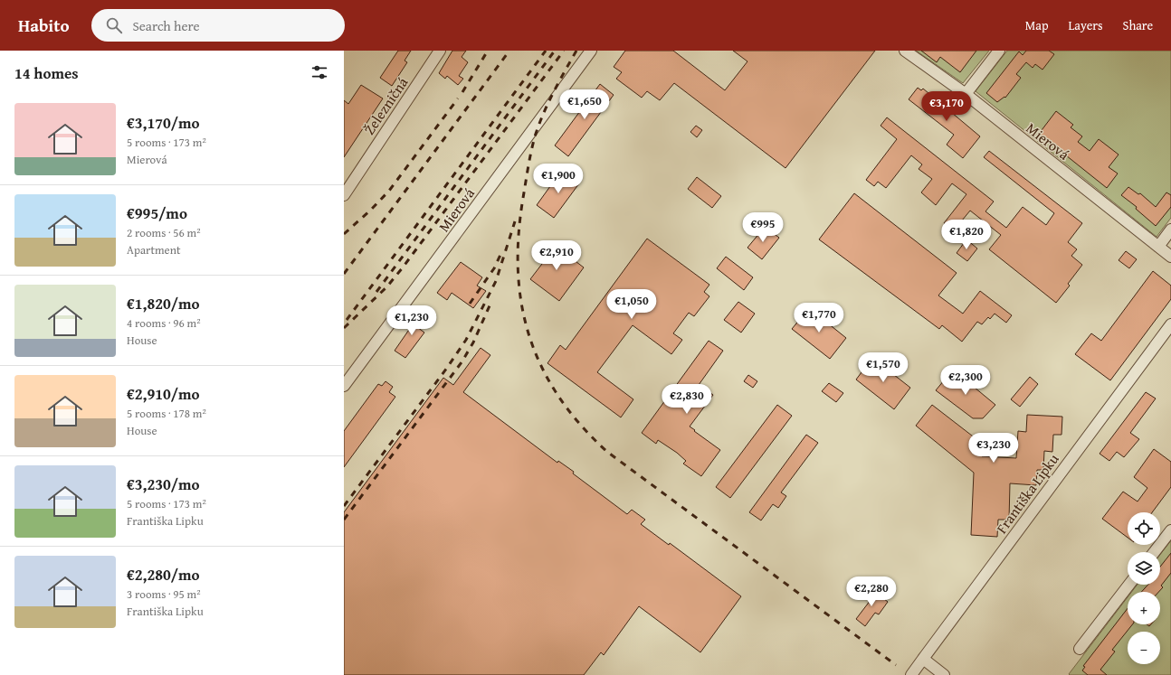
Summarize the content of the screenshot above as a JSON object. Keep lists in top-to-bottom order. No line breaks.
{"streets":{"street":["Železničná","Mierová","Františka Lipku"]},"page":{"header":"Habito","search":"Search here","nav":["Map","Layers","Share"],"heading":"14 homes","price":["€1,650","€3,170","€1,900","€995","€1,820","€2,910","€1,050","€1,770","€1,230","€1,570","€2,300","€2,830","€3,230","€2,280"],"list":[{"name":"€3,170/mo","note":"5 rooms · 173 m² · Mierová"},{"name":"€995/mo","note":"2 rooms · 56 m² · Apartment"},{"name":"€1,820/mo","note":"4 rooms · 96 m² · House"},{"name":"€2,910/mo","note":"5 rooms · 178 m² · House"},{"name":"€3,230/mo","note":"5 rooms · 173 m² · Františka Lipku"},{"name":"€2,280/mo","note":"3 rooms · 95 m² · Františka Lipku"}],"map_buttons":["+","−"]}}
